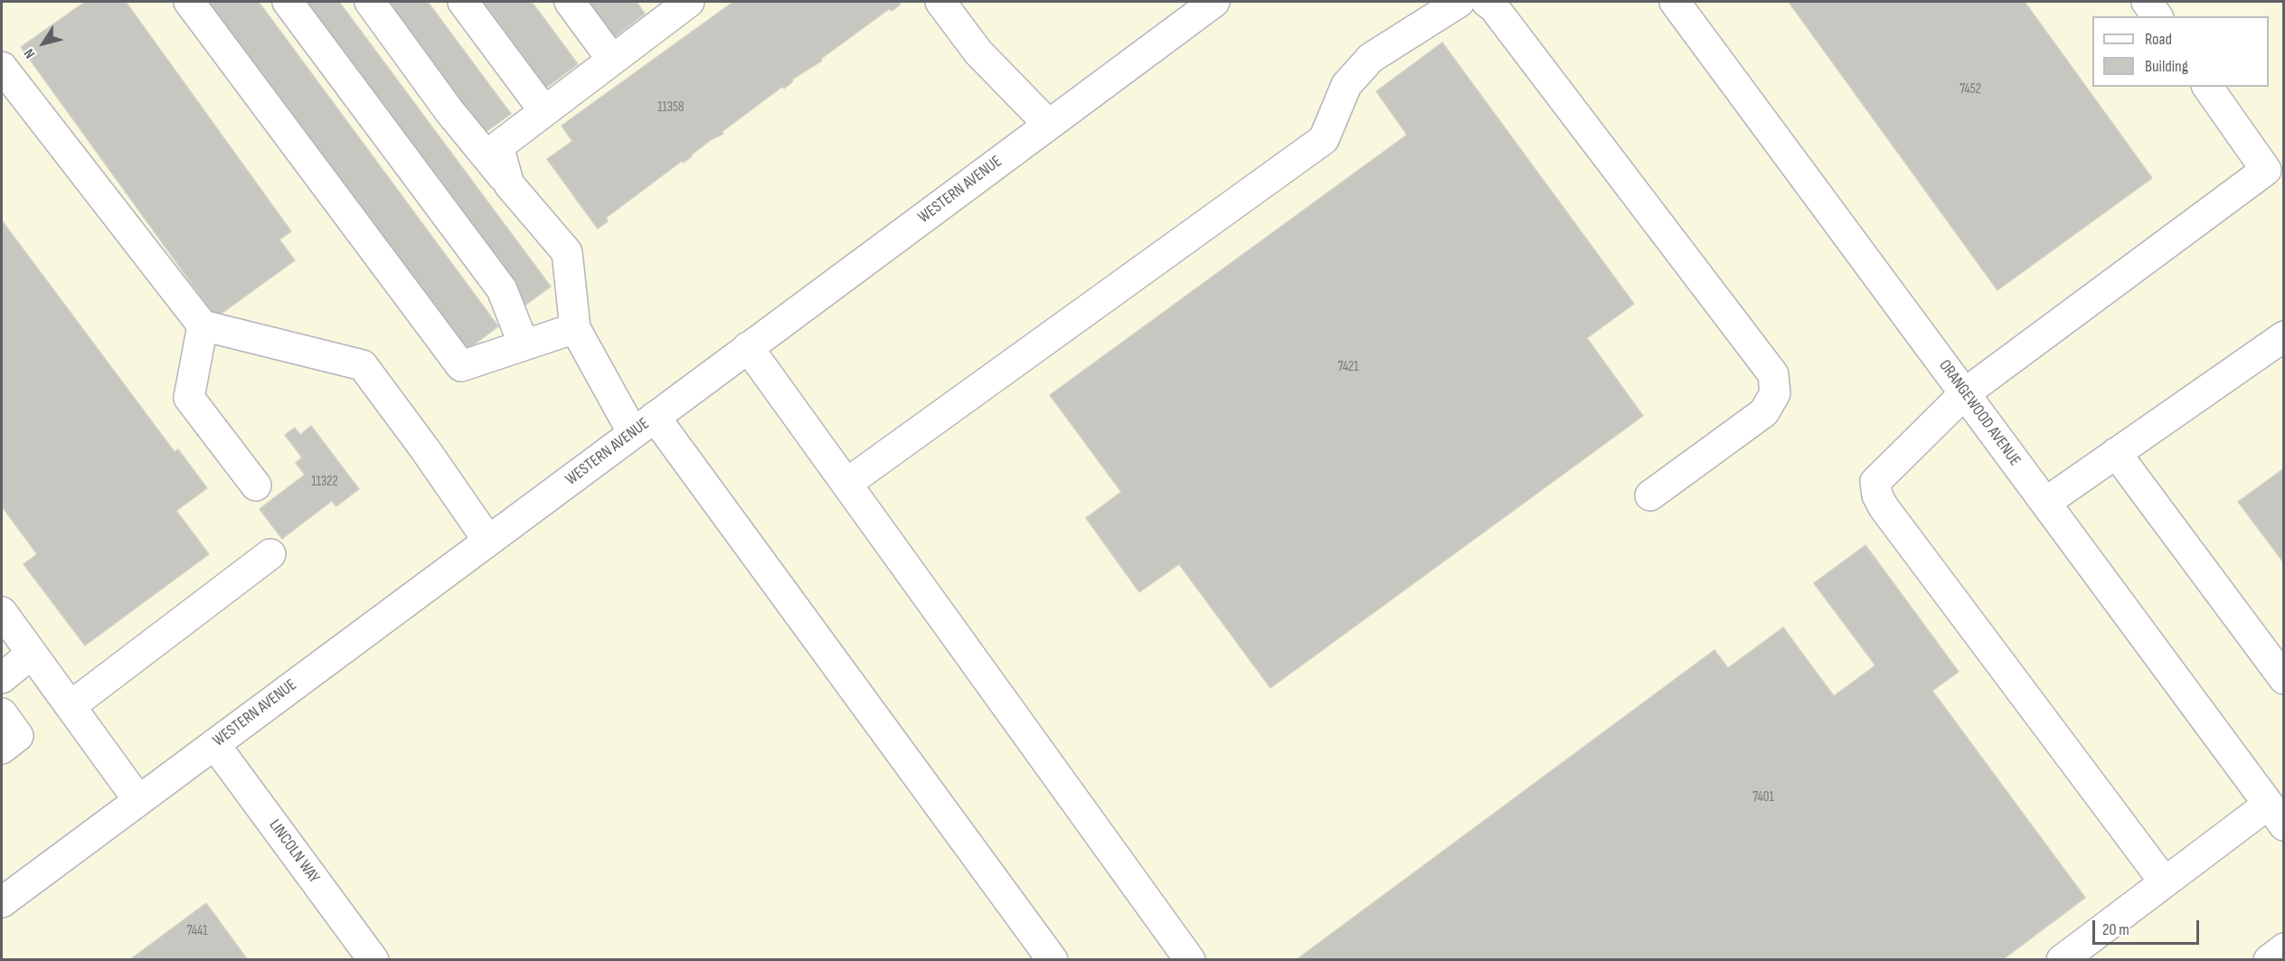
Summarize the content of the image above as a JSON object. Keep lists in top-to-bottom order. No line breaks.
{"streets":{"street":["WESTERN AVENUE","ORANGEWOOD AVENUE","LINCOLN WAY"]},"crossings":[["WESTERN AVENUE","LINCOLN WAY"]],"house_numbers":["7452","11358","7421","11322","7401","7441"],"legend":["Road","Building"],"scale_bar":"20 m","north":"bottom left"}
